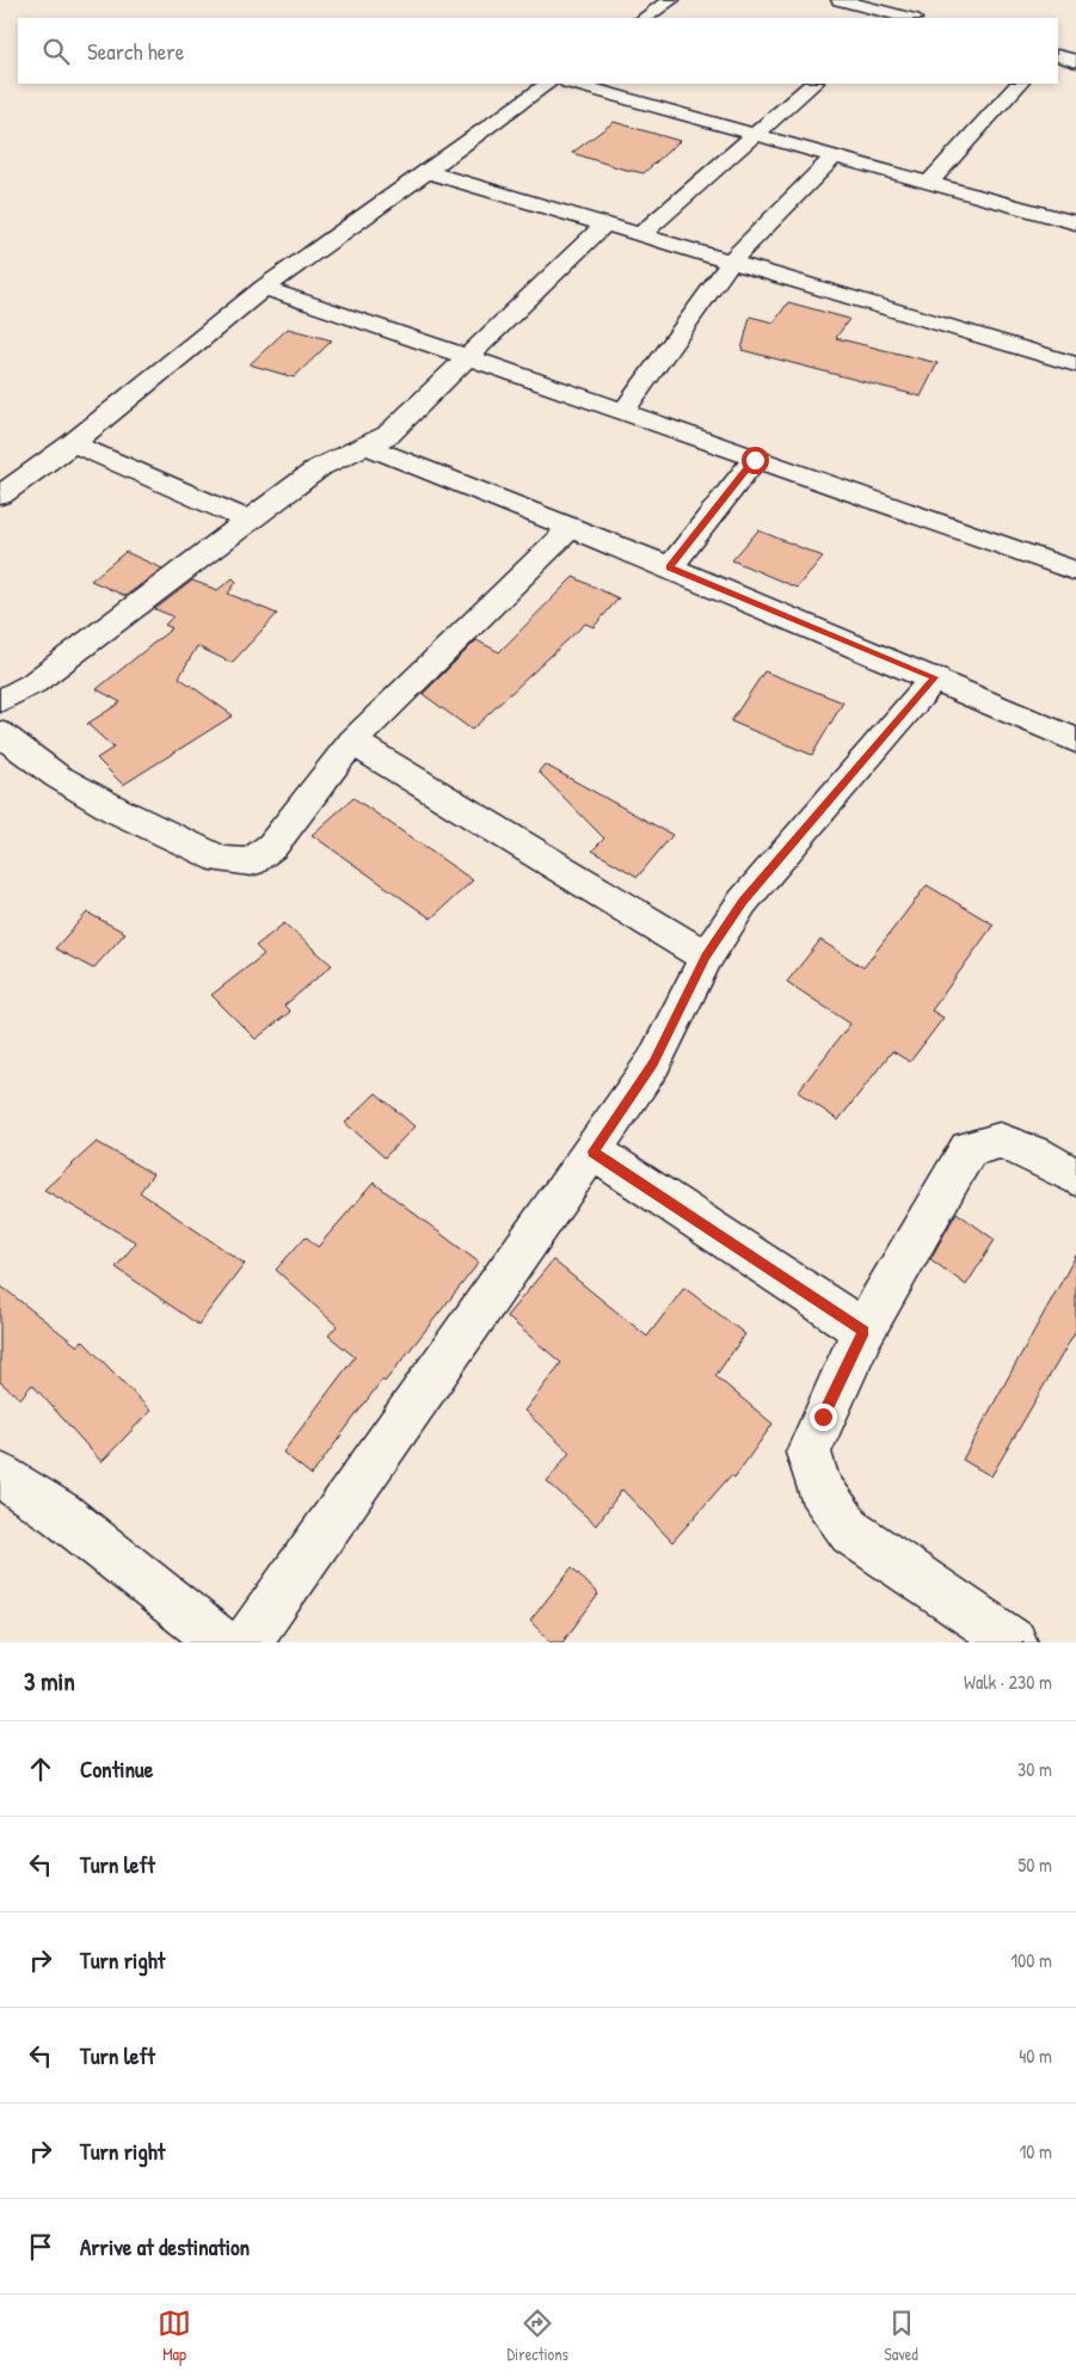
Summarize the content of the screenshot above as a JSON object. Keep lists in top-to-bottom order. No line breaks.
{"page":{"search":"Search here","heading":["3 min","Walk · 230 m"],"list":[["Continue","30 m"],["Turn left","50 m"],["Turn right","100 m"],["Turn left","40 m"],["Turn right","10 m"],"Arrive at destination"],"nav":["Map","Directions","Saved"]}}
